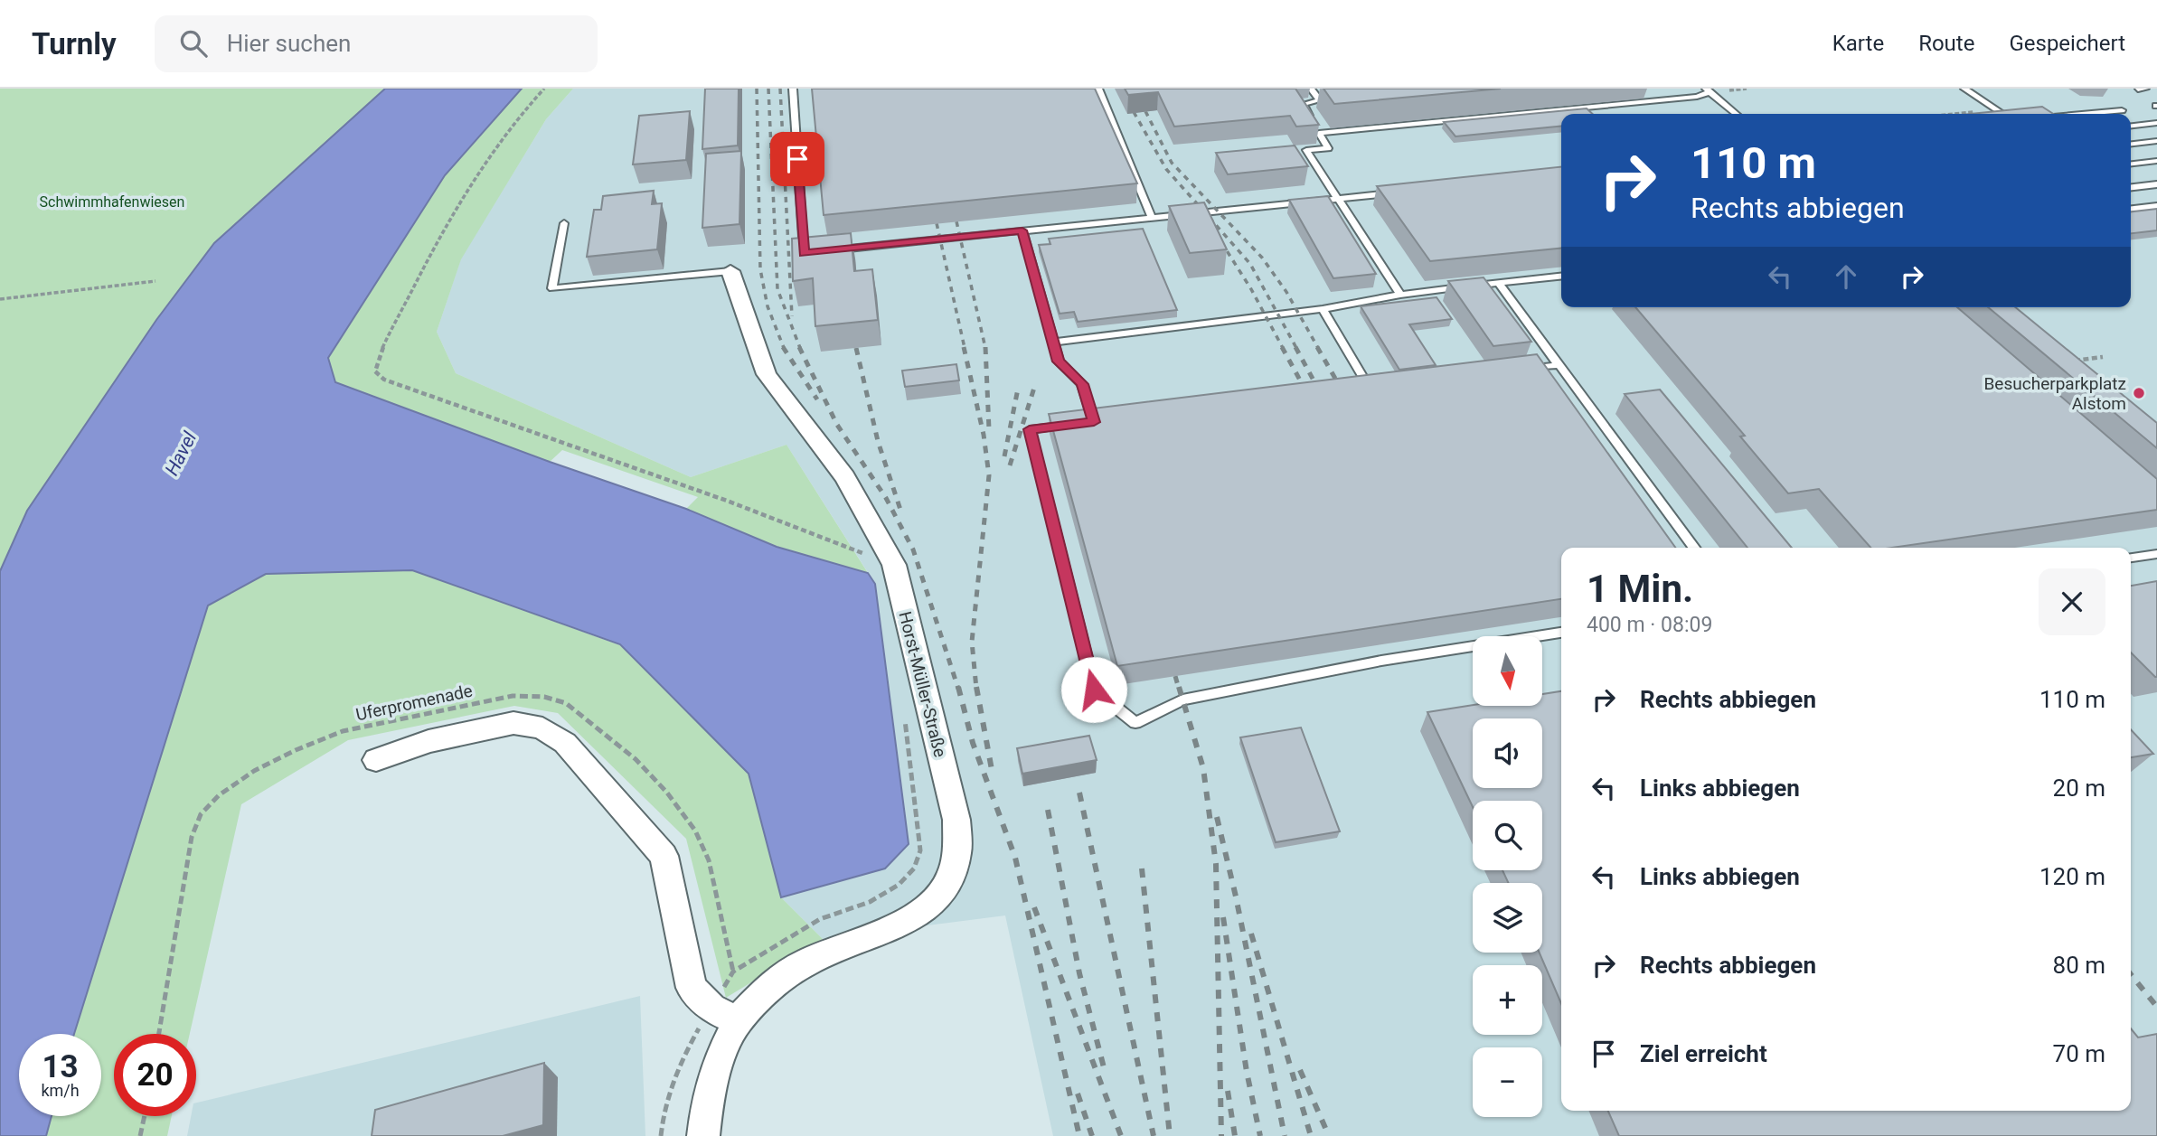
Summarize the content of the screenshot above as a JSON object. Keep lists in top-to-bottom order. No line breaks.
{"streets":{"street":["Horst-Müller-Straße"],"path":["Uferpromenade"]},"water":["Havel"],"parks":["Schwimmhafenwiesen"],"places":["Besucherparkplatz Alstom"],"north":"bottom","page":{"header":"Turnly","search":"Hier suchen","nav":["Karte","Route","Gespeichert"],"turn":["110 m","Rechts abbiegen"],"heading":["1 Min.","400 m · 08:09"],"map_buttons":["+","−"],"list":[{"name":"Rechts abbiegen","value":"110 m"},{"name":"Links abbiegen","value":"20 m"},{"name":"Links abbiegen","value":"120 m"},{"name":"Rechts abbiegen","value":"80 m"},{"name":"Ziel erreicht","value":"70 m"}],"speed":"13 km/h","limit":"20"}}
